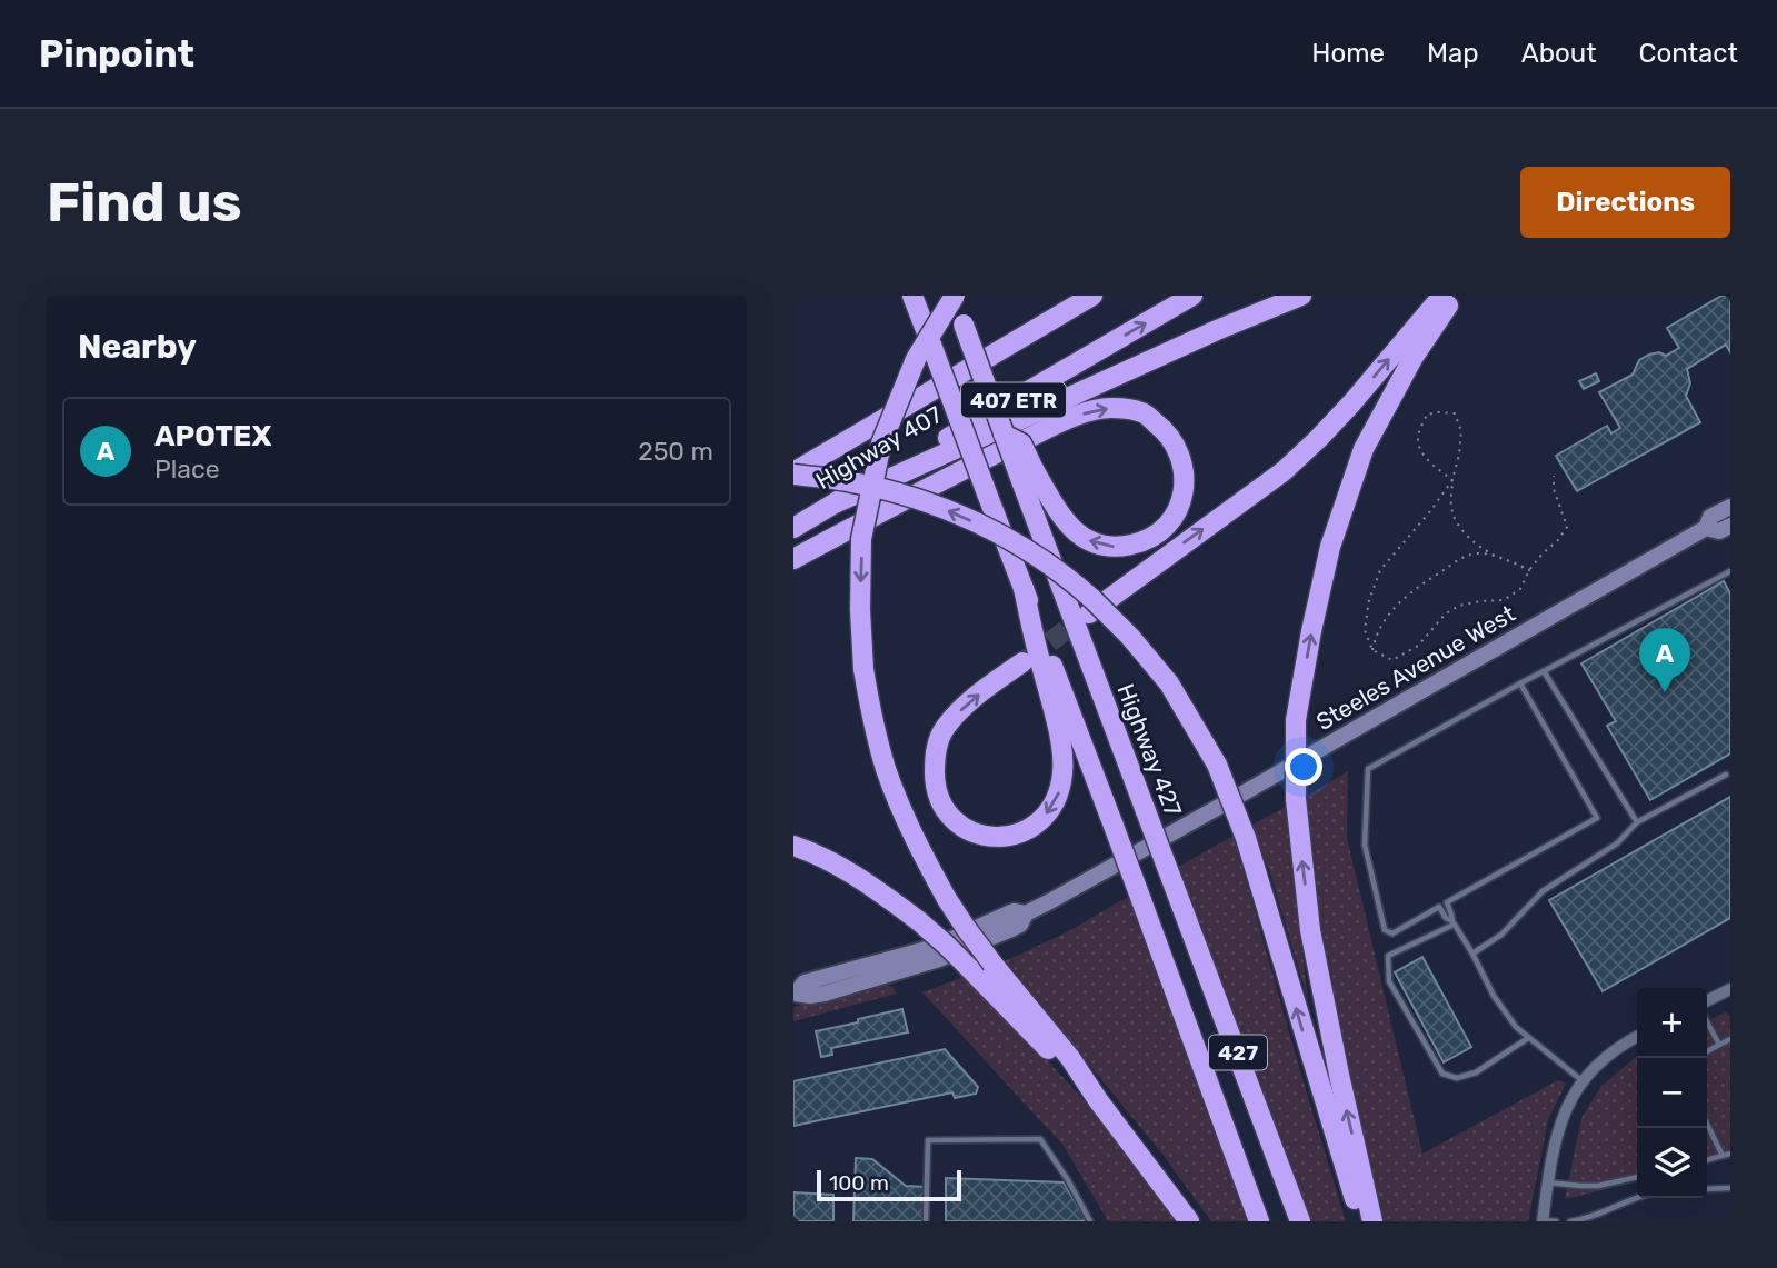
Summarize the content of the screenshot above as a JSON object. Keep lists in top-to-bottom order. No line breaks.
{"streets":{"highway":["407 ETR","Highway 407","Highway 427","427"],"main road":["Steeles Avenue West"]},"scale_bar":"100 m","page":{"header":"Pinpoint","nav":["Home","Map","About","Contact"],"buttons":"Directions","title":"Find us","heading":"Nearby","list":[{"mark":"A","name":"APOTEX","note":"Place","value":"250 m"}],"pins":"A","map_buttons":["+","−"],"scale":"100 m"}}
